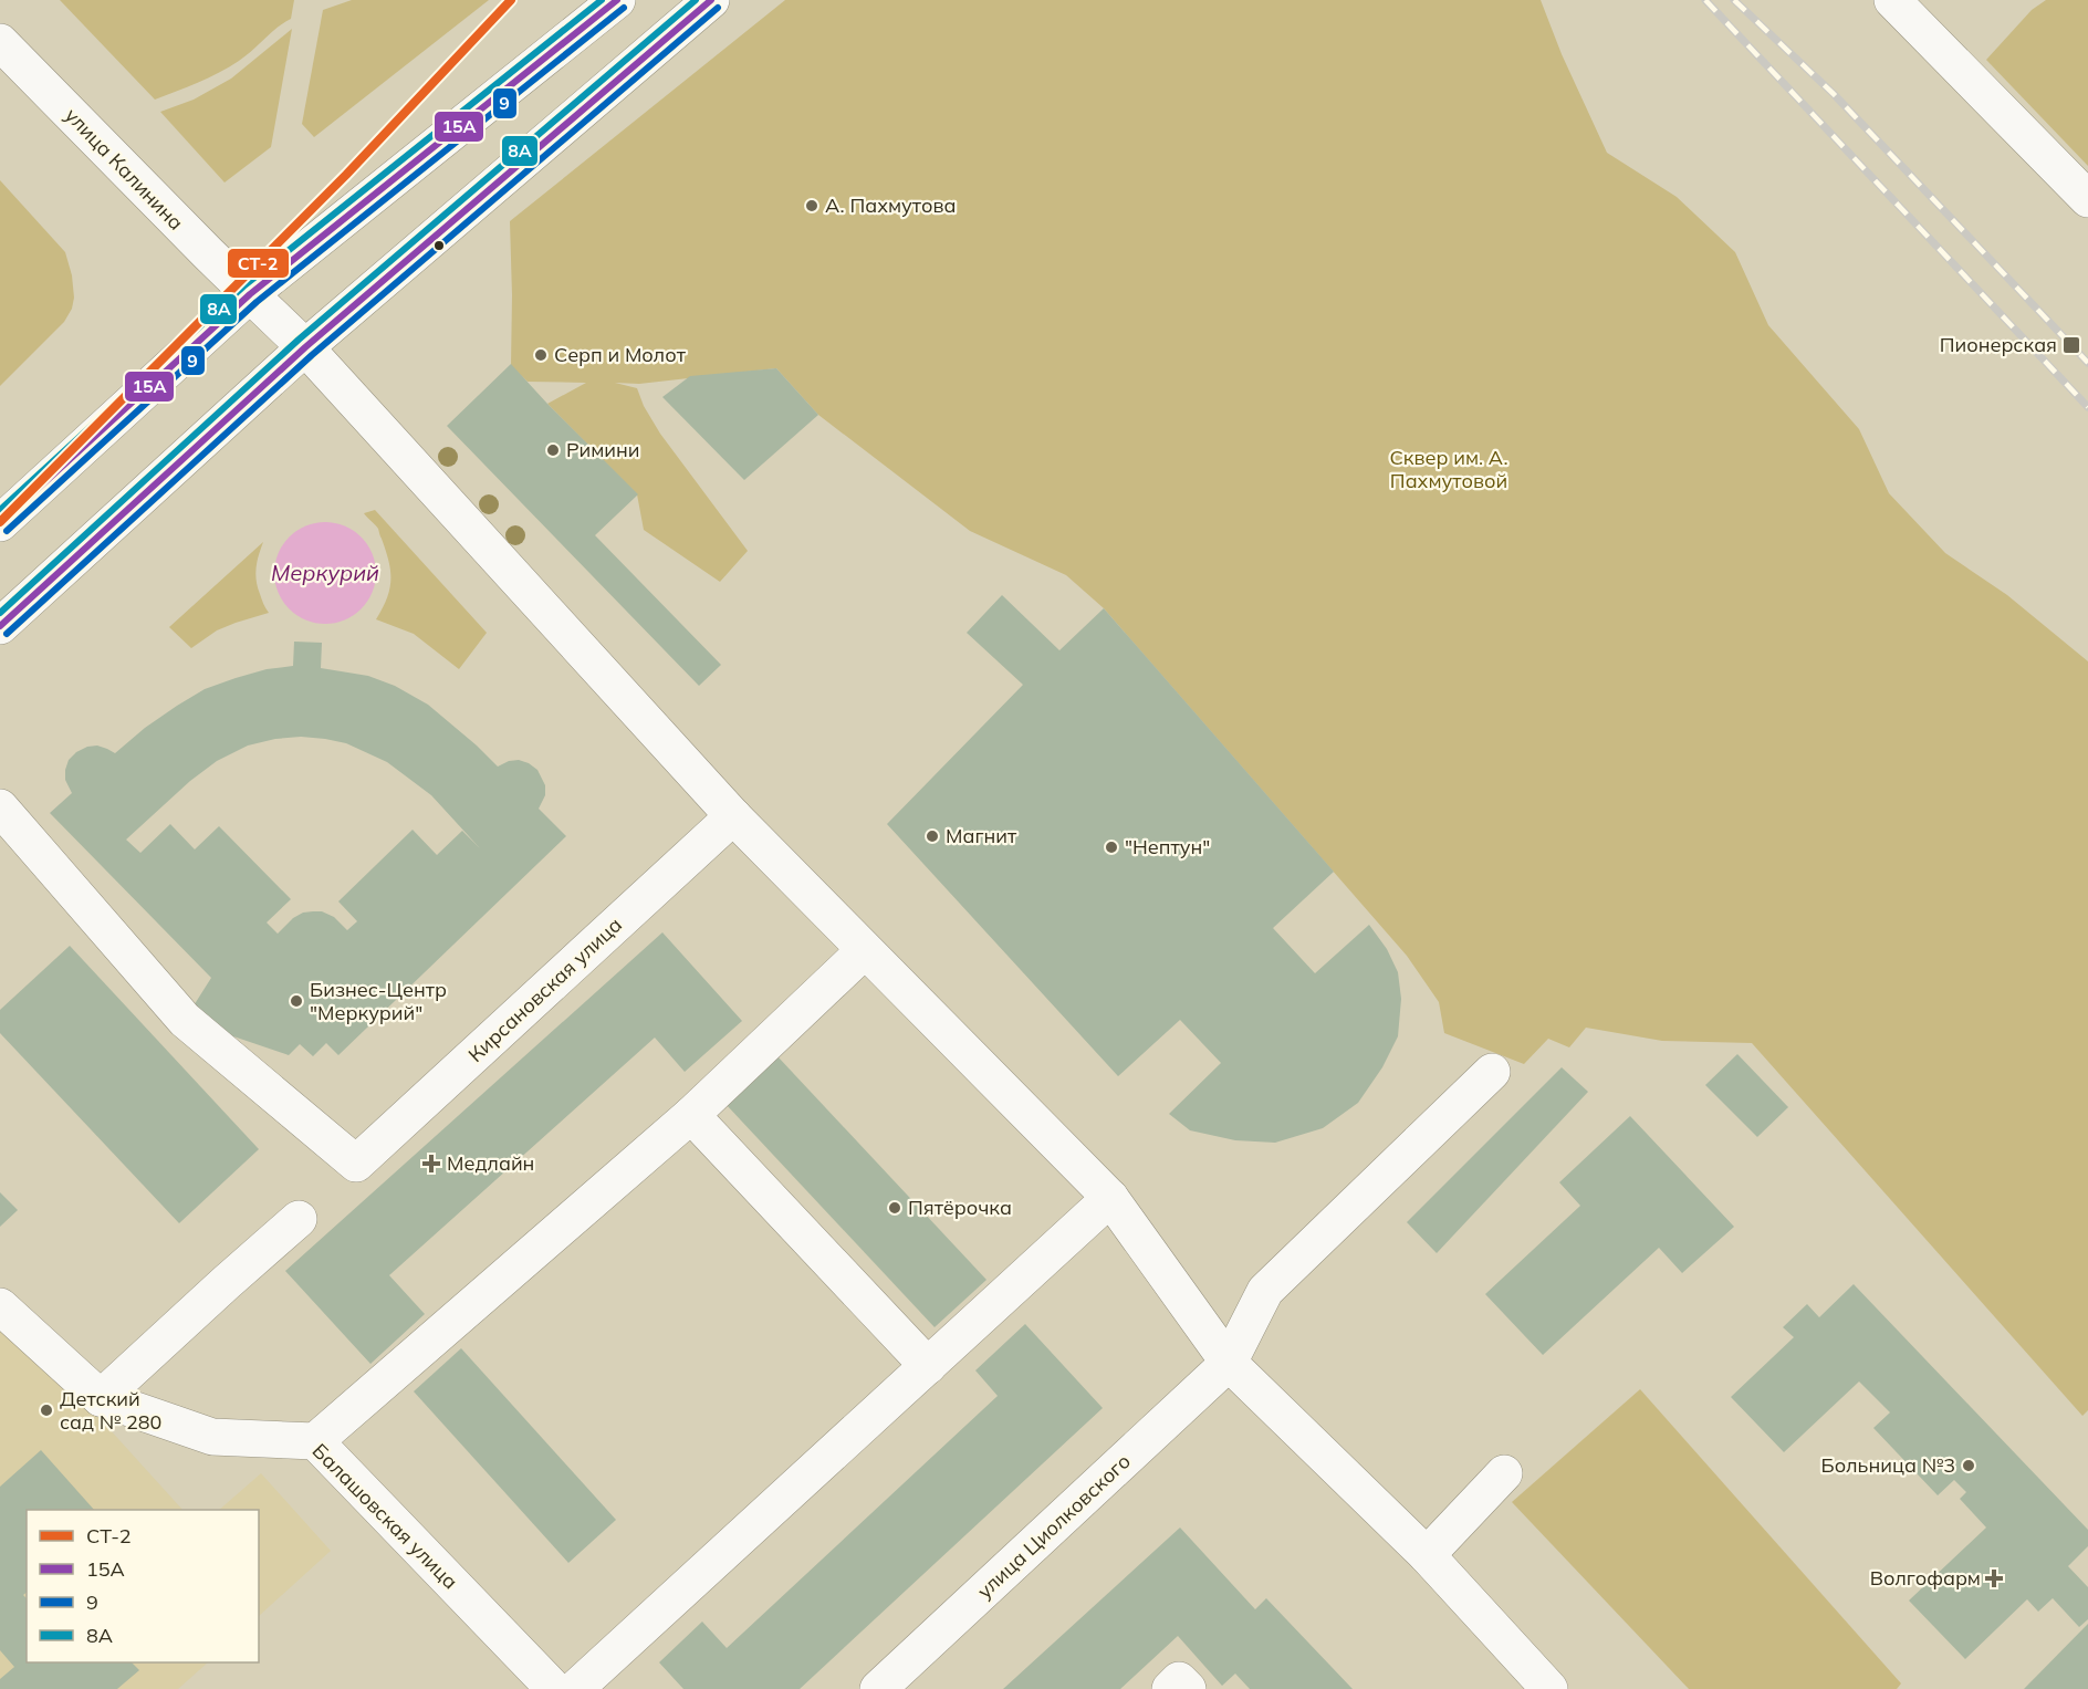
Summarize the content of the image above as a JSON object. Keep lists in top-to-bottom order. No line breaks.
{"streets":{"main road":["улица Калинина","Кирсановская улица","Балашовская улица","улица Циолковского"]},"crossings":[["улица Калинина","Кирсановская улица"],["улица Калинина","улица Циолковского"]],"water":["Меркурий"],"parks":["Сквер им. А. Пахмутовой"],"places":{"other":["А. Пахмутова","Серп и Молот","Римини","Магнит","\"Нептун\"","Бизнес-Центр \"Меркурий\"","Пятёрочка","Детский сад № 280","Больница №3"],"transit":["Пионерская"],"health":["Медлайн","Волгофарм"]},"lines":["transit line СТ-2","transit line 15А","transit line 8А","transit line 9"],"legend":["СТ-2","15А","9","8А"]}
